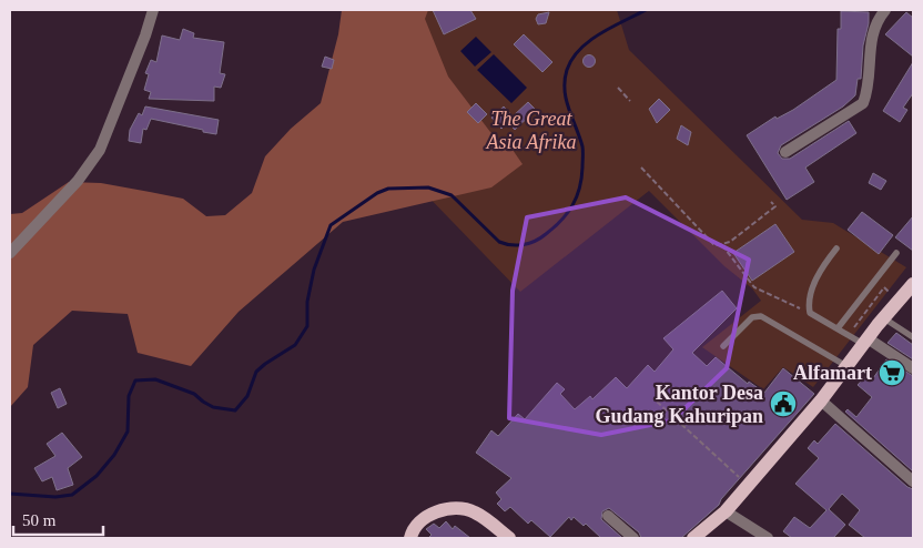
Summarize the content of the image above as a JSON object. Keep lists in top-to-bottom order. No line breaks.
{"parks":["The Great Asia Afrika"],"places":{"supermarket":["Alfamart"],"public building":["Kantor Desa Gudang Kahuripan"]},"scale_bar":"50 m"}
